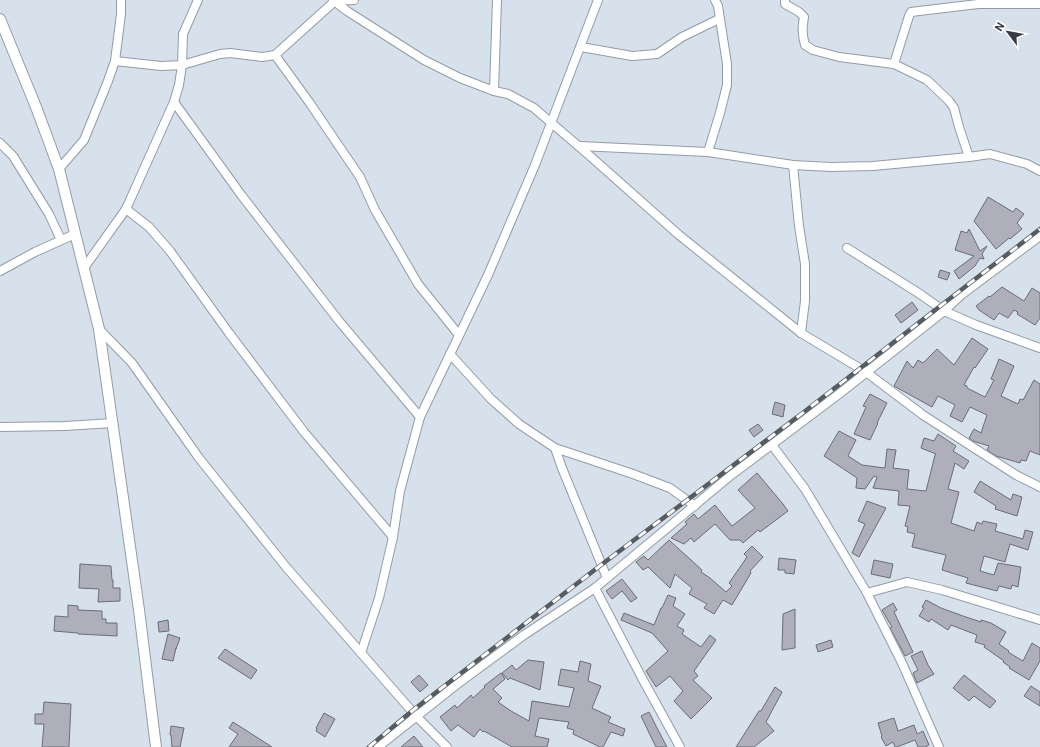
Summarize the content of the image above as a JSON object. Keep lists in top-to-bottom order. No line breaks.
{"north":"top left"}
